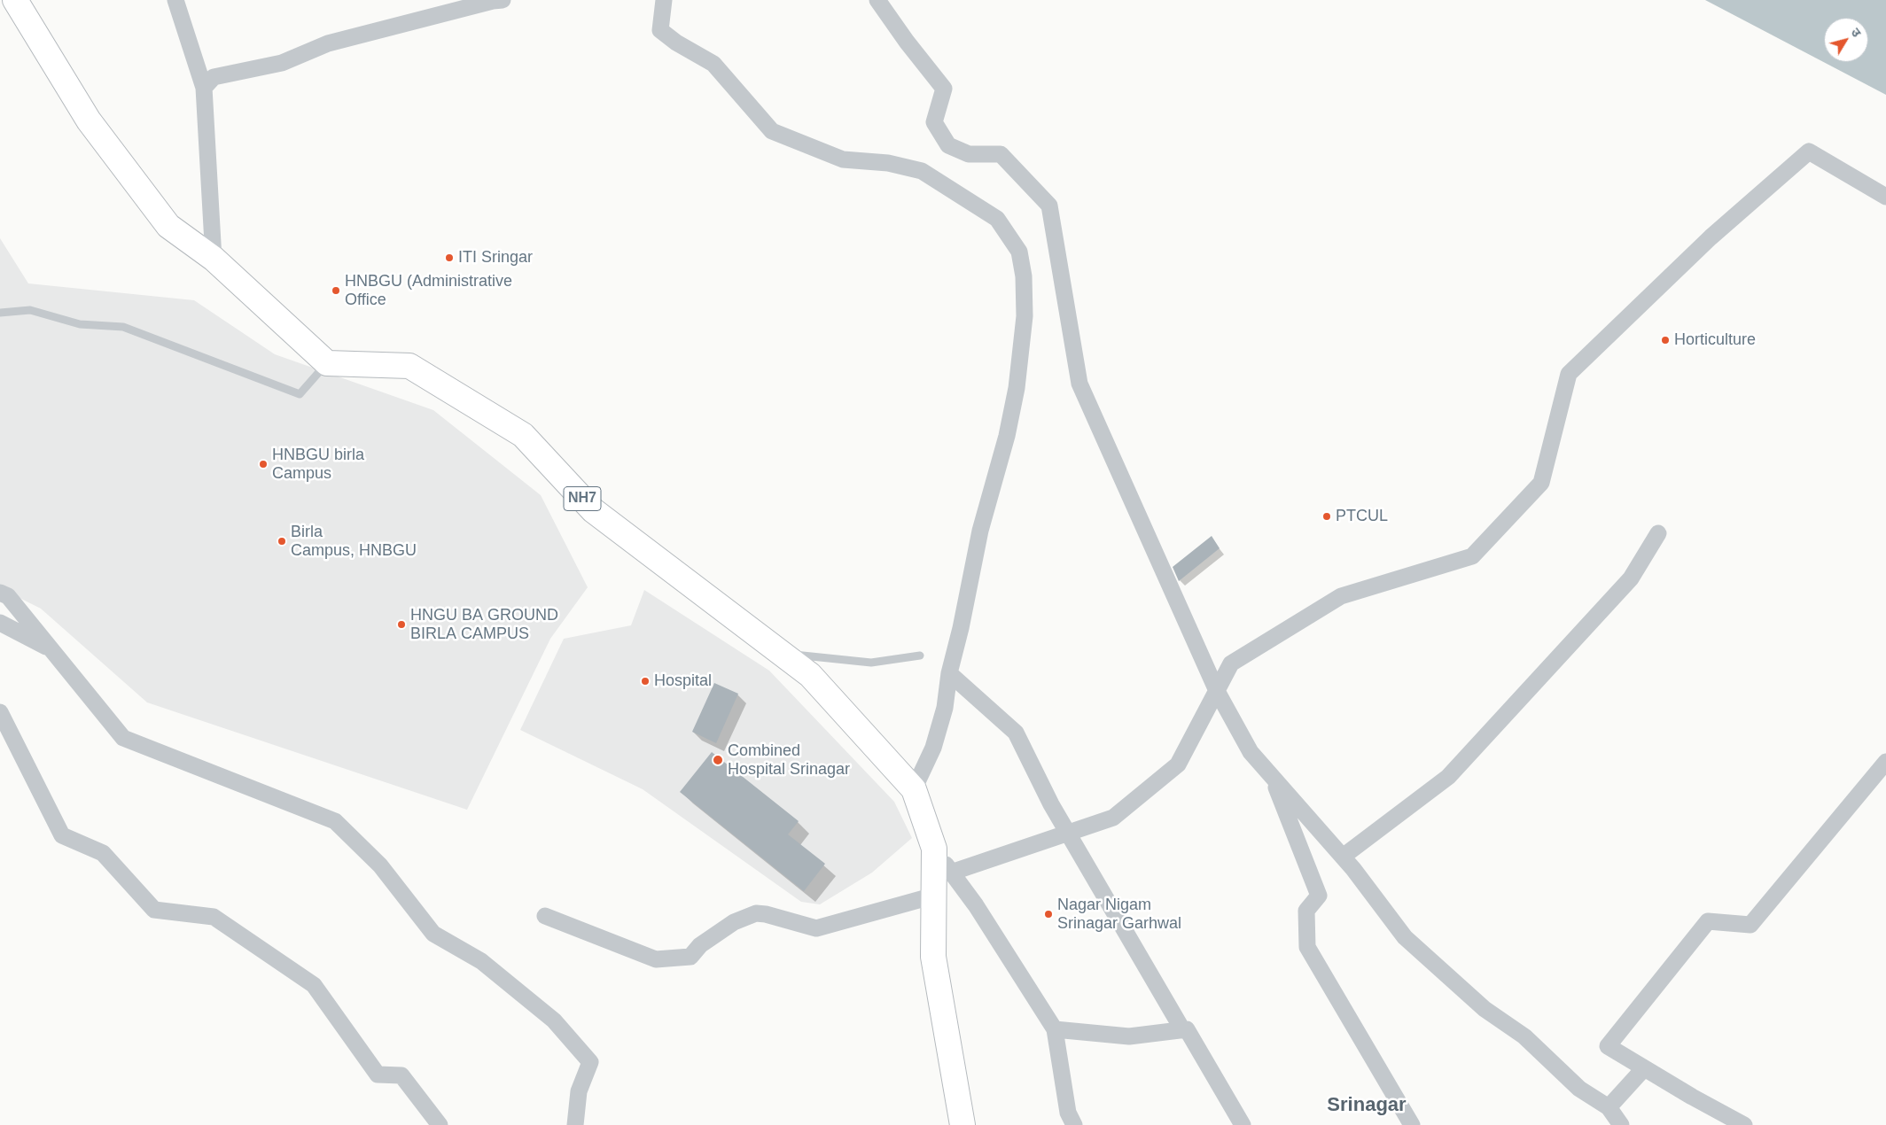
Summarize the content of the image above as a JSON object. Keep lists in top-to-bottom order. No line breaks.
{"streets":{"highway":["NH7"]},"districts":["Srinagar"],"places":["ITI Sringar","HNBGU (Administrative Office","Horticulture","HNBGU birla Campus","PTCUL","Birla Campus, HNBGU","HNGU BA GROUND BIRLA CAMPUS","Hospital","Combined Hospital Srinagar","Nagar Nigam Srinagar Garhwal"],"north":"top right"}
